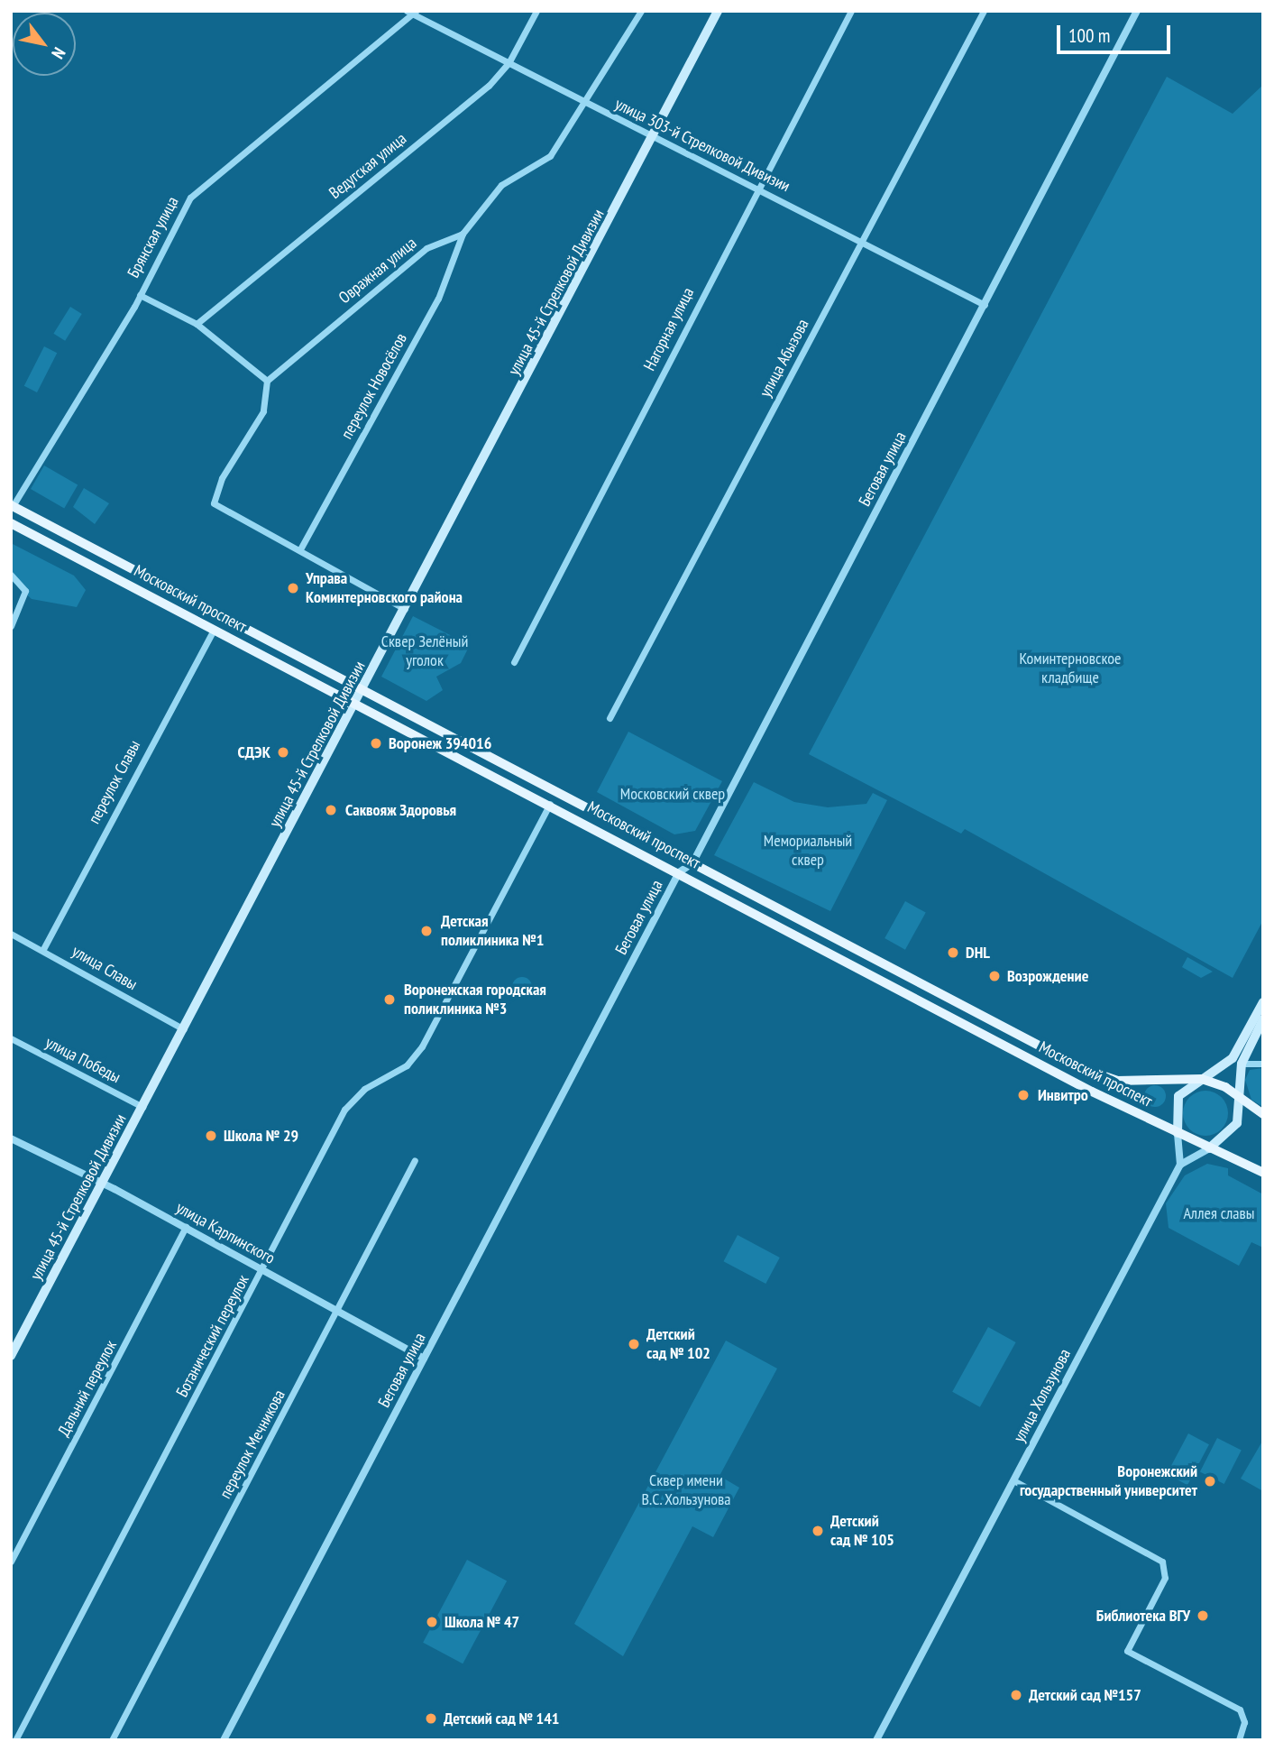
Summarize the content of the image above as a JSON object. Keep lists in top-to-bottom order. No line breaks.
{"streets":{"main road":["улица 45-й Стрелковой Дивизии","Московский проспект"],"street":["улица 303-й Стрелковой Дивизии","Ведугская улица","Брянская улица","Овражная улица","Нагорная улица","улица Абызова","переулок Новосёлов","Беговая улица","переулок Славы","улица Славы","улица Победы","улица Карпинского","Ботанический переулок","Дальний переулок","улица Хользунова","переулок Мечникова"]},"crossings":[["улица 303-й Стрелковой Дивизии","Ведугская улица"],["улица 303-й Стрелковой Дивизии","Брянская улица"],["улица 303-й Стрелковой Дивизии","Овражная улица"],["улица 303-й Стрелковой Дивизии","улица 45-й Стрелковой Дивизии"],["улица 303-й Стрелковой Дивизии","Нагорная улица"],["улица 303-й Стрелковой Дивизии","улица Абызова"],["улица 303-й Стрелковой Дивизии","Беговая улица"],["Брянская улица","Московский проспект"],["Овражная улица","переулок Новосёлов"],["улица 45-й Стрелковой Дивизии","Московский проспект"],["улица 45-й Стрелковой Дивизии","улица Славы"],["улица 45-й Стрелковой Дивизии","улица Победы"],["улица 45-й Стрелковой Дивизии","улица Карпинского"],["Беговая улица","Московский проспект"],["Беговая улица","улица Карпинского"],["Московский проспект","переулок Славы"],["Московский проспект","Ботанический переулок"],["переулок Славы","улица Славы"],["улица Карпинского","Ботанический переулок"],["улица Карпинского","Дальний переулок"],["улица Карпинского","переулок Мечникова"]],"parks":["Сквер Зелёный уголок","Коминтерновское кладбище","Московский сквер","Мемориальный сквер","Аллея славы","Сквер имени В.С. Хользунова"],"places":["Управа Коминтерновского района","Воронеж 394016","СДЭК","Саквояж Здоровья","Детская поликлиника №1","DHL","Возрождение","Воронежская городская поликлиника №3","Инвитро","Школа № 29","Детский сад № 102","Воронежский государственный университет","Детский сад № 105","Библиотека ВГУ","Школа № 47","Детский сад №157","Детский сад № 141"],"scale_bar":"100 m","north":"bottom right"}
